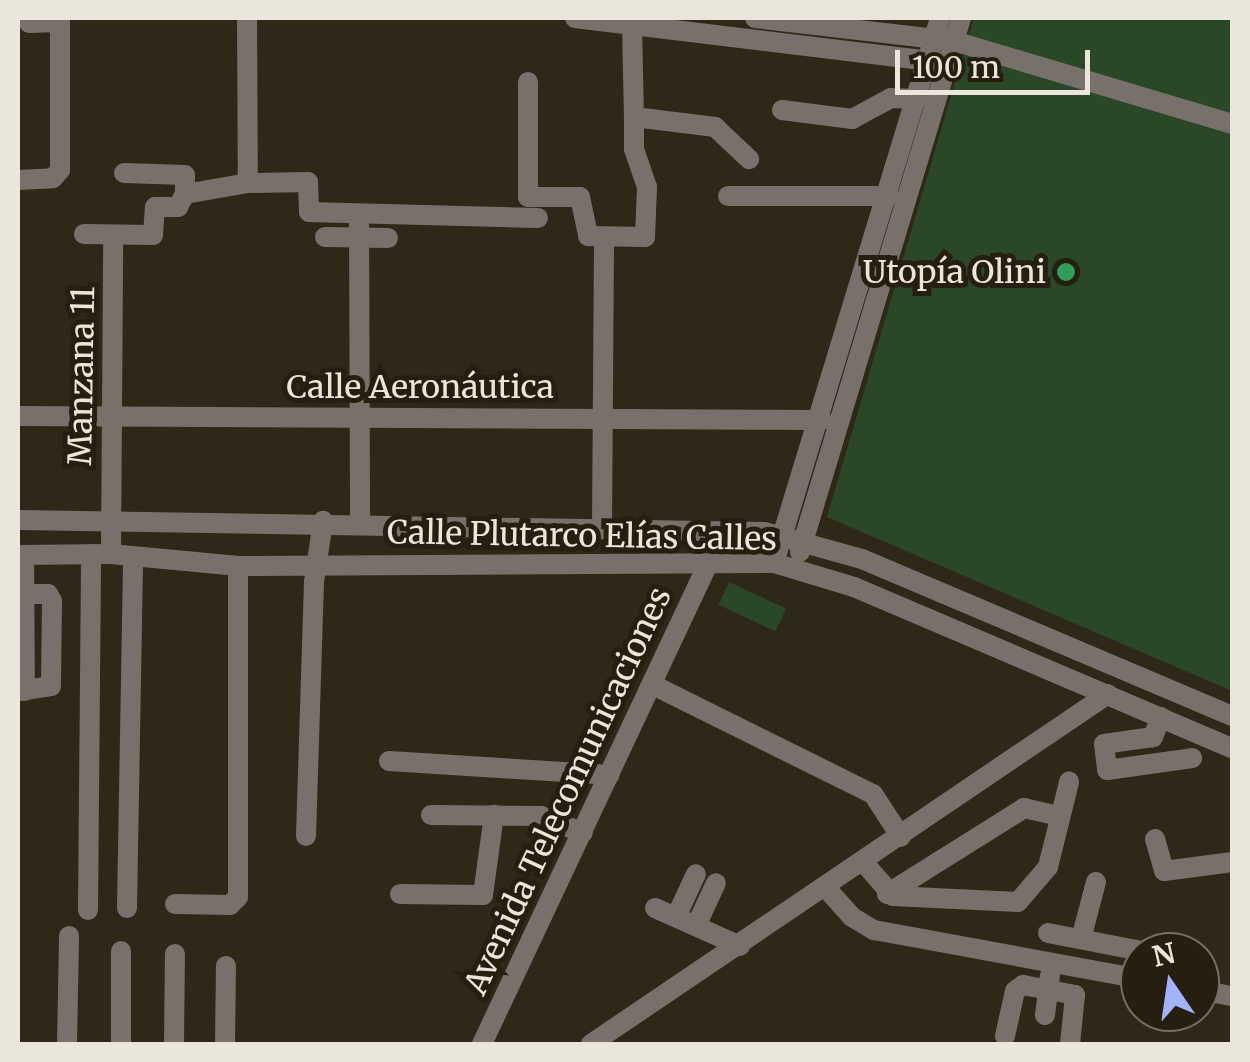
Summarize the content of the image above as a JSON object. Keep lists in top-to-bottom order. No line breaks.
{"streets":{"street":["Manzana 11","Calle Aeronáutica","Calle Plutarco Elías Calles","Avenida Telecomunicaciones"]},"crossings":[["Manzana 11","Calle Aeronáutica"],["Manzana 11","Calle Plutarco Elías Calles"],["Calle Plutarco Elías Calles","Avenida Telecomunicaciones"]],"places":["Utopía Olini"],"scale_bar":"100 m","north":"top"}
